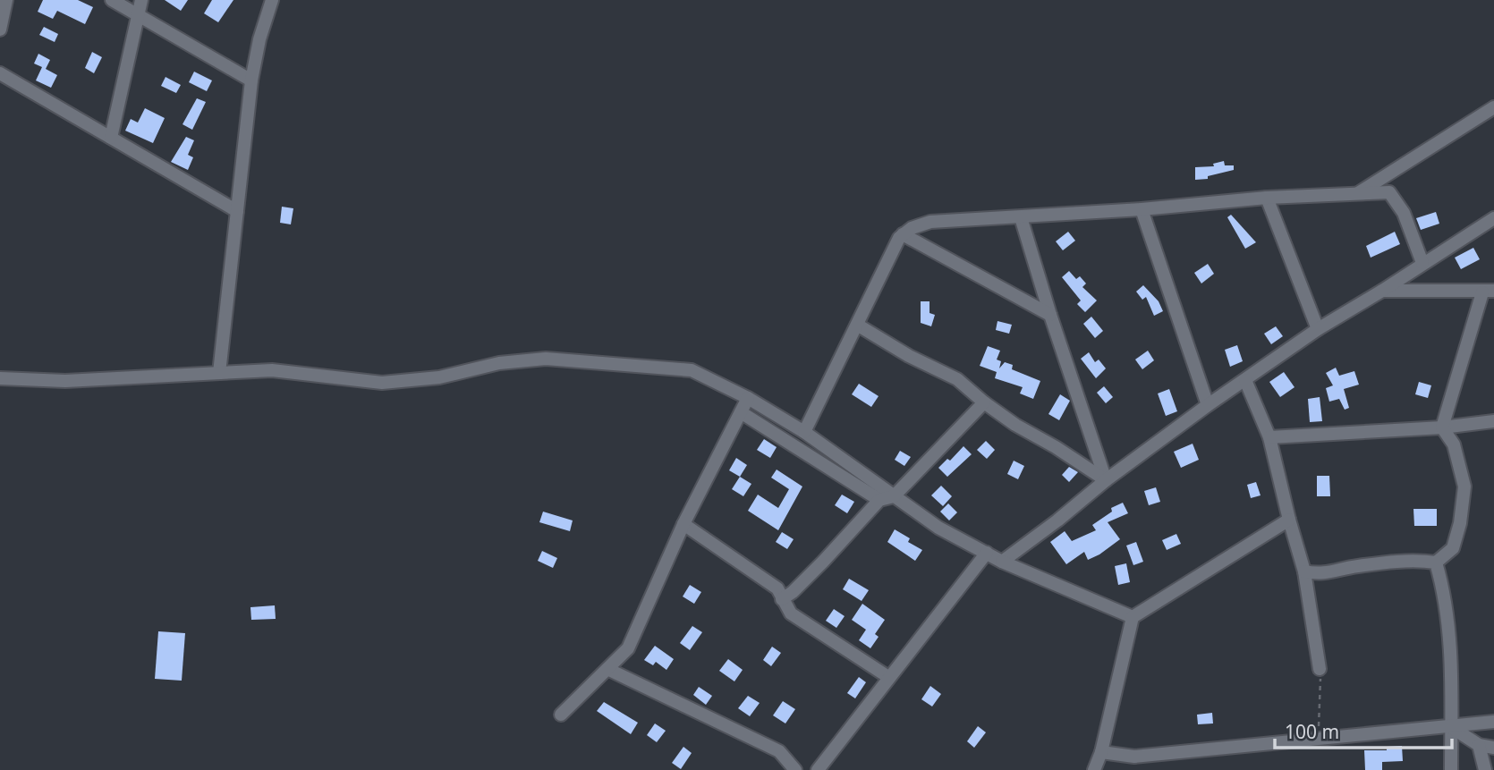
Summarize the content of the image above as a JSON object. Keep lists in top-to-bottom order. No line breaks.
{"scale_bar":"100 m"}
